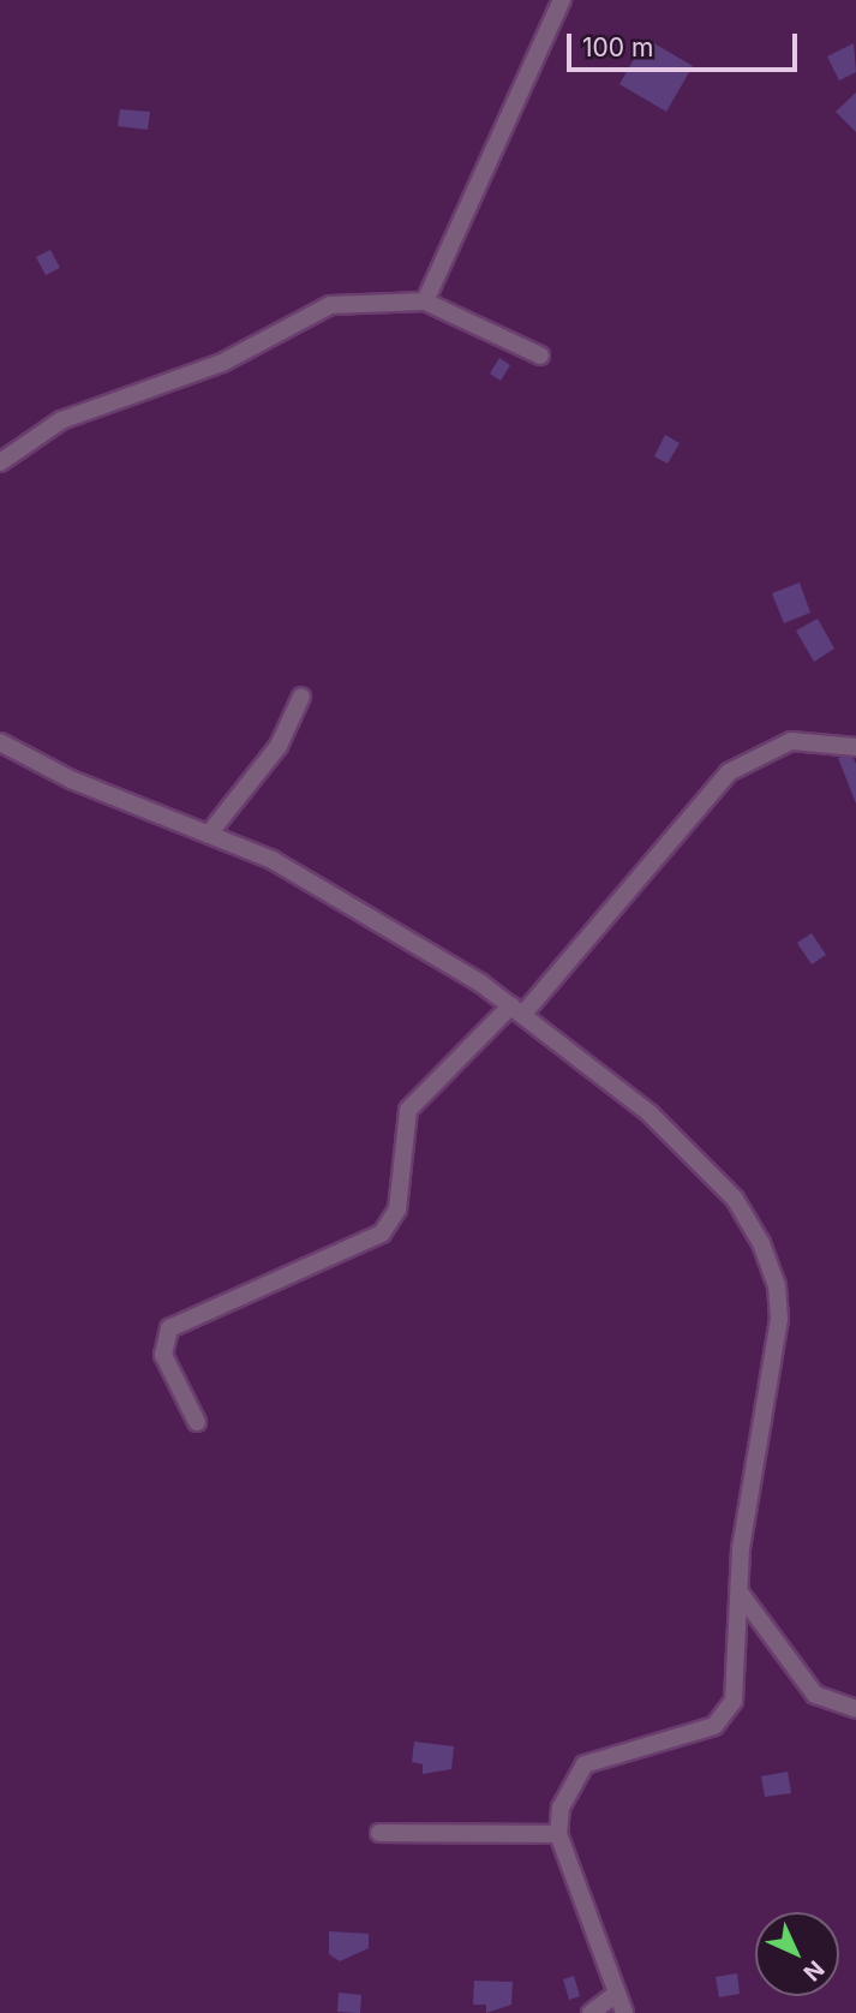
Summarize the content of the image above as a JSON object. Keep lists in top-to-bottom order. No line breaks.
{"scale_bar":"100 m","north":"bottom right"}
